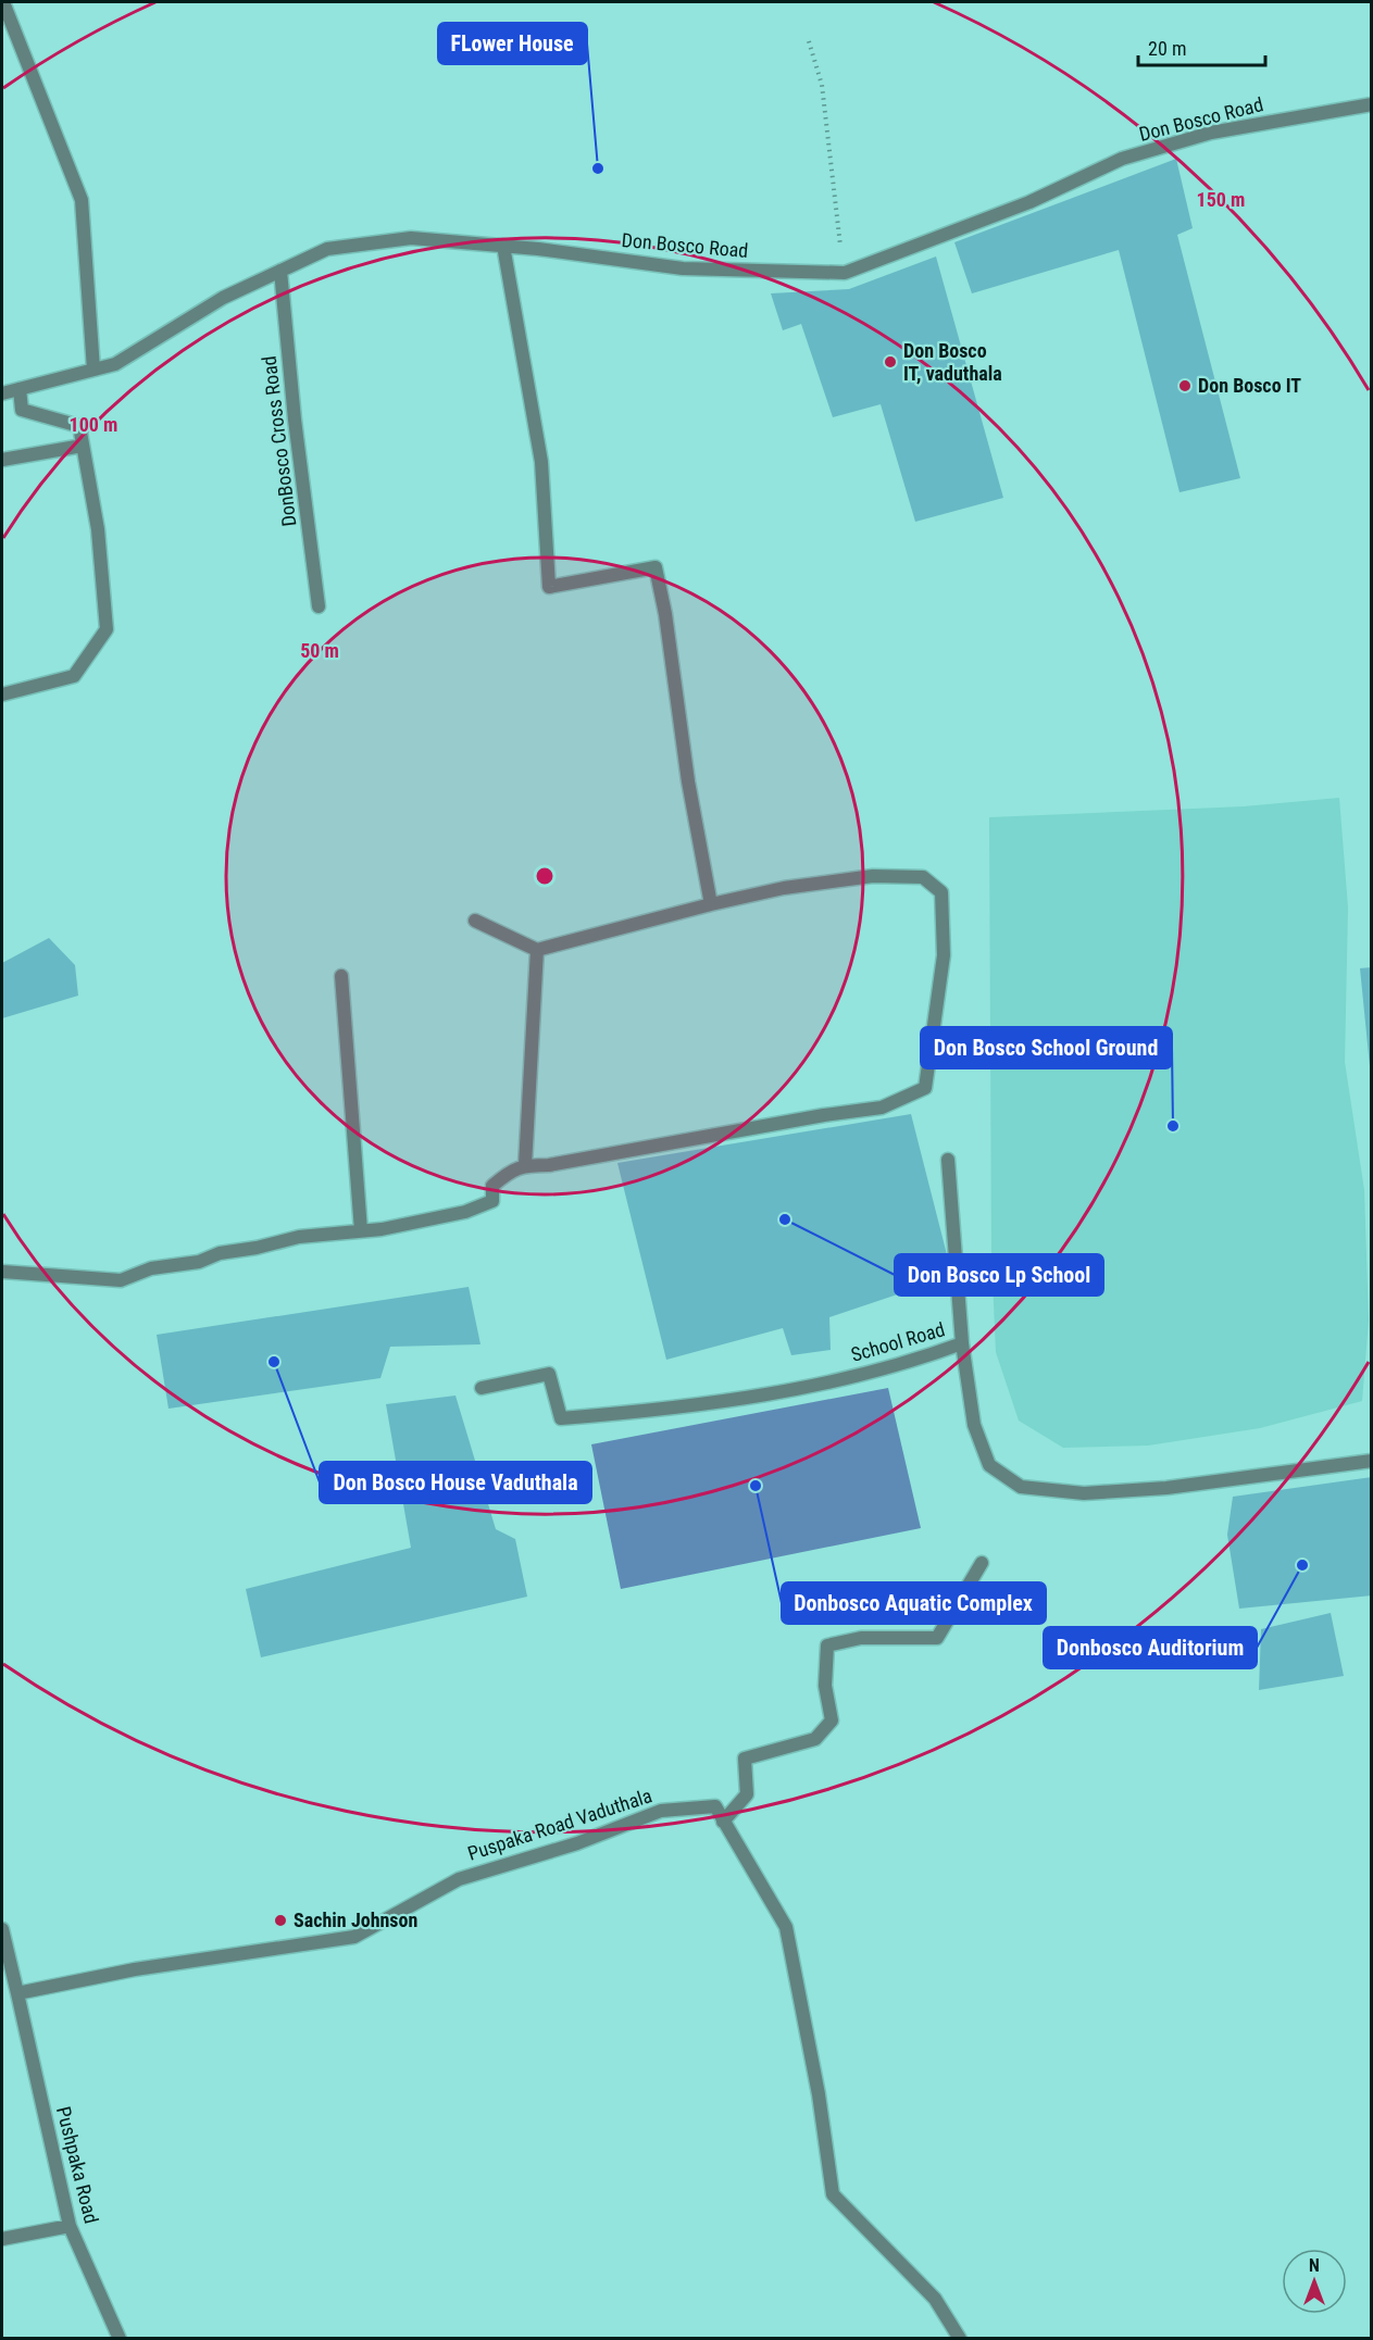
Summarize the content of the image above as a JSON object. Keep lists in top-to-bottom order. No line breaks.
{"streets":{"street":["Don Bosco Road","DonBosco Cross Road","School Road","Puspaka Road Vaduthala","Pushpaka Road"]},"crossings":[["Don Bosco Road","DonBosco Cross Road"],["Puspaka Road Vaduthala","Pushpaka Road"]],"places":["FLower House","Don Bosco IT, vaduthala","Don Bosco IT","Don Bosco School Ground","Don Bosco Lp School","Don Bosco House Vaduthala","Donbosco Aquatic Complex","Donbosco Auditorium","Sachin Johnson"],"scale_bar":"20 m","north":"top","rings":["150 m","100 m","50 m"]}
